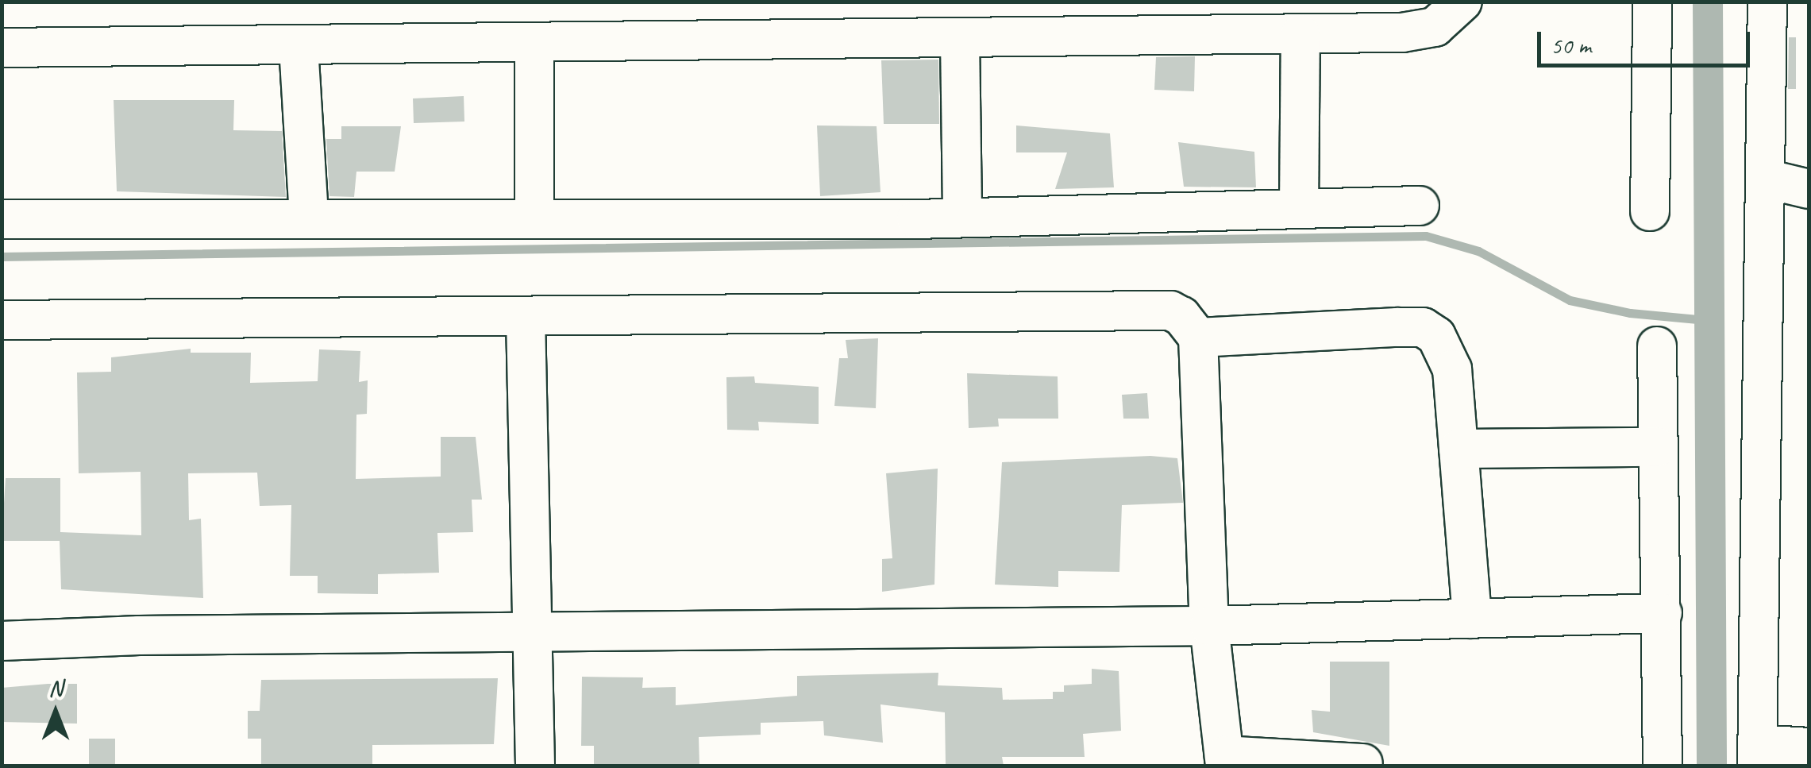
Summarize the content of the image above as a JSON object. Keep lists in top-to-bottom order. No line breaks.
{"scale_bar":"50 m","north":"top"}
